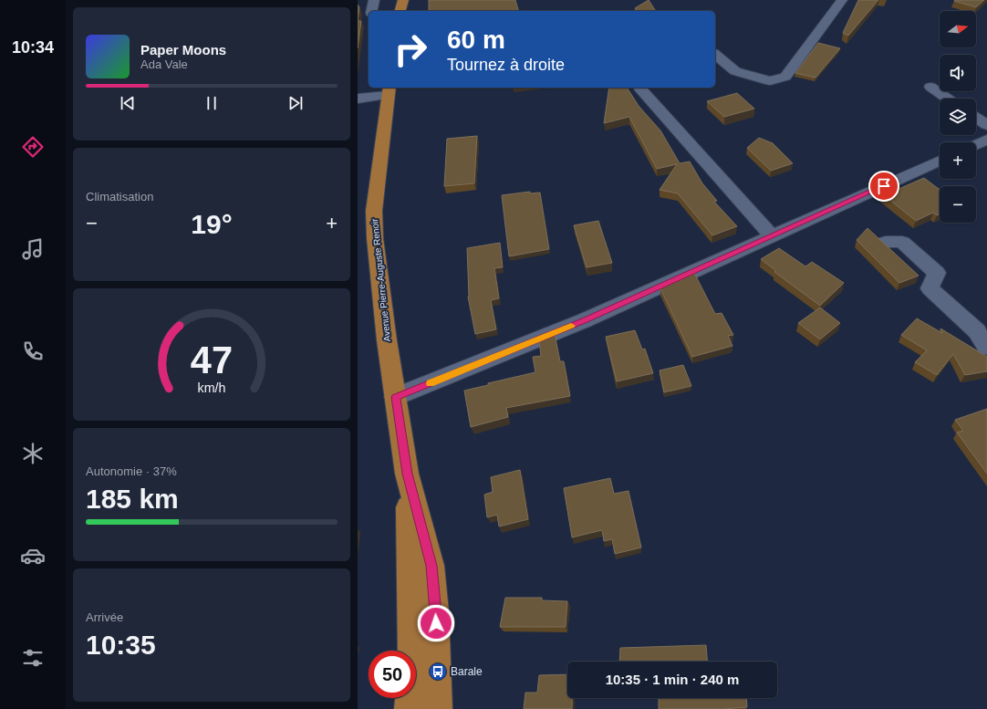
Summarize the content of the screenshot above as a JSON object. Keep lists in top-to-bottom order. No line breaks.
{"streets":{"main road":["Avenue Pierre-Auguste Renoir"]},"places":{"bus stop":["Barale"]},"north":"right","page":{"tabs":"10:34","map_buttons":["+","−"],"turn":["60 m","Tournez à droite"],"song":["Paper Moons","Ada Vale"],"tile":["Climatisation",["Autonomie · 37%","185 km"],["Arrivée","10:35"]],"heat":["−","19°","+"],"limit":"50","trip":"10:35 · 1 min · 240 m","gauge":["47","km/h"]}}
